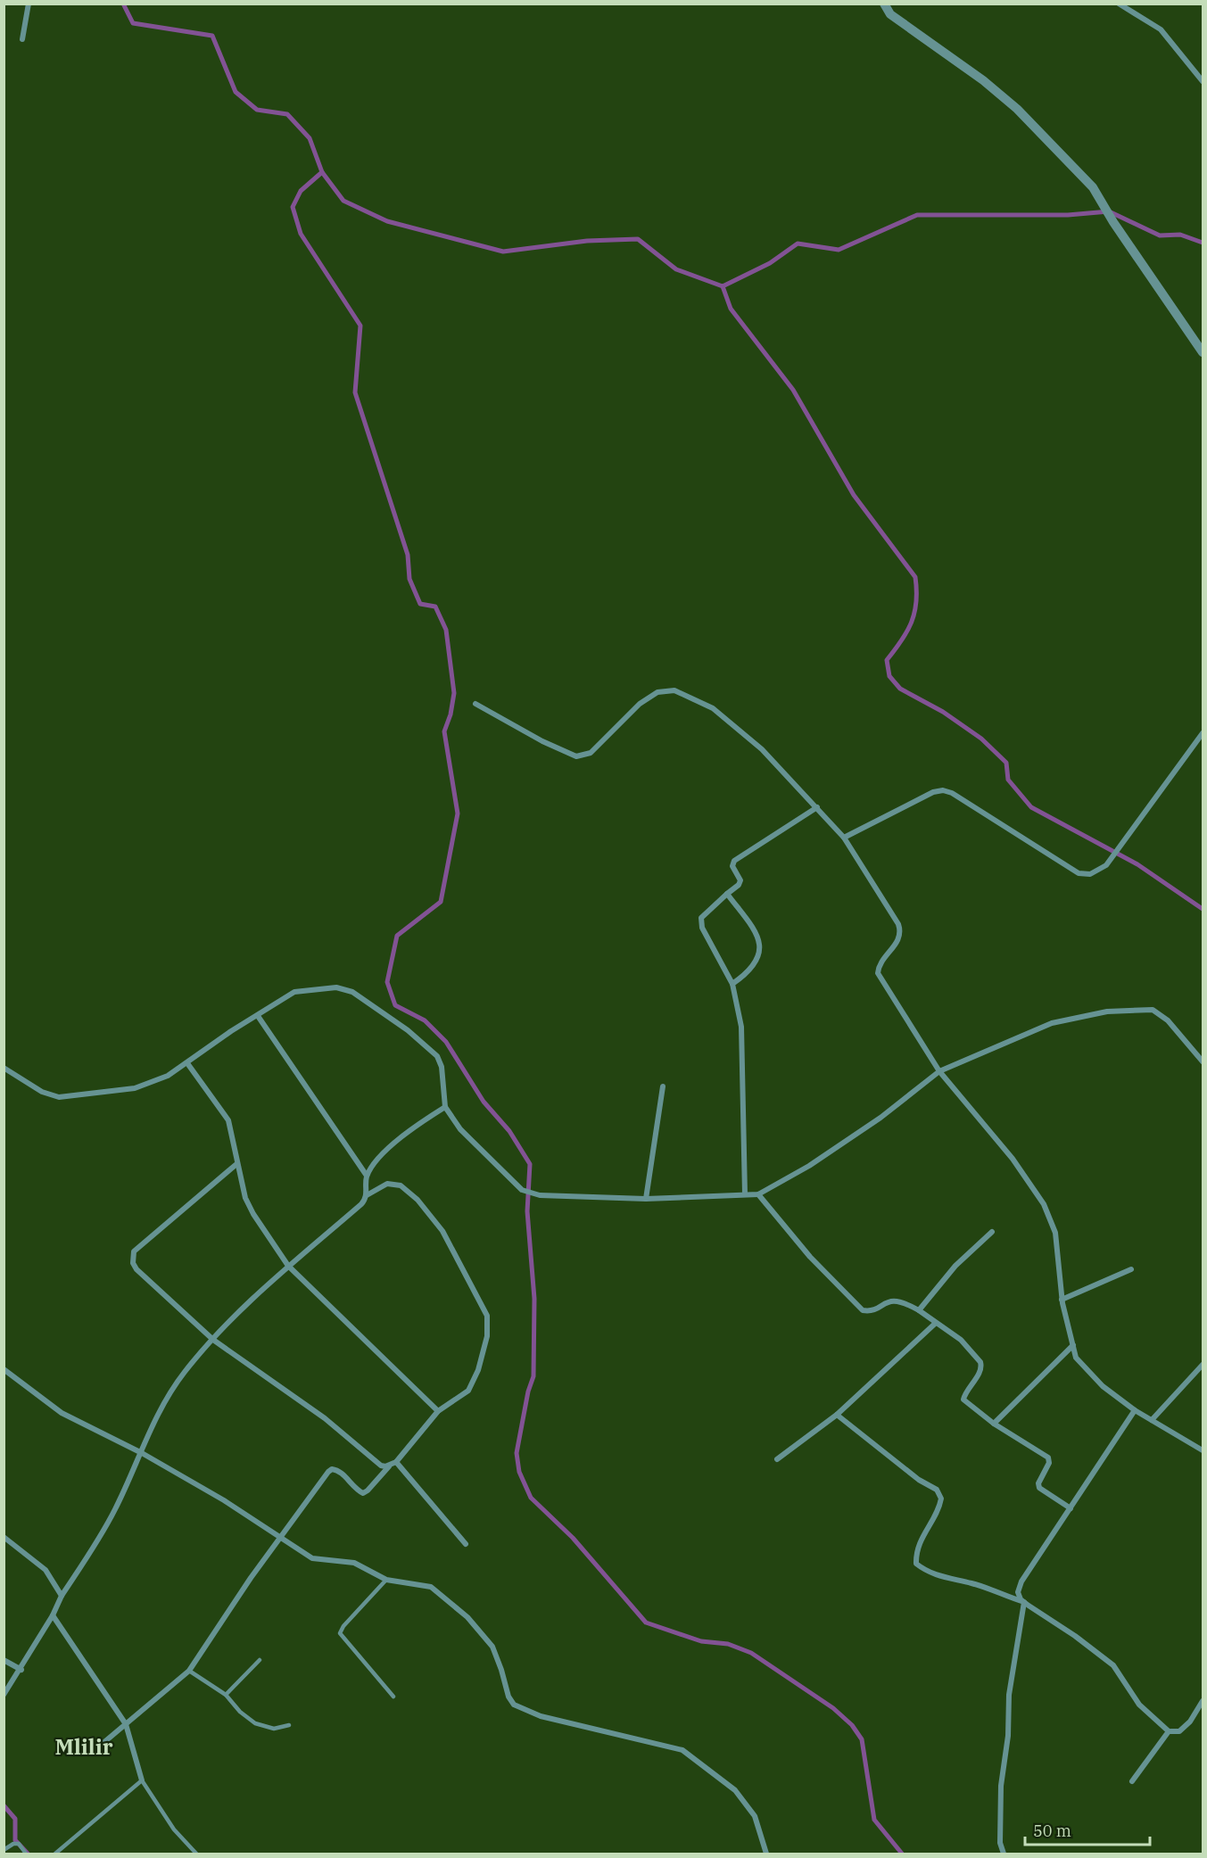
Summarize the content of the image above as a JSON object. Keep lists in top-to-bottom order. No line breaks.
{"districts":["Mlilir"],"scale_bar":"50 m"}
